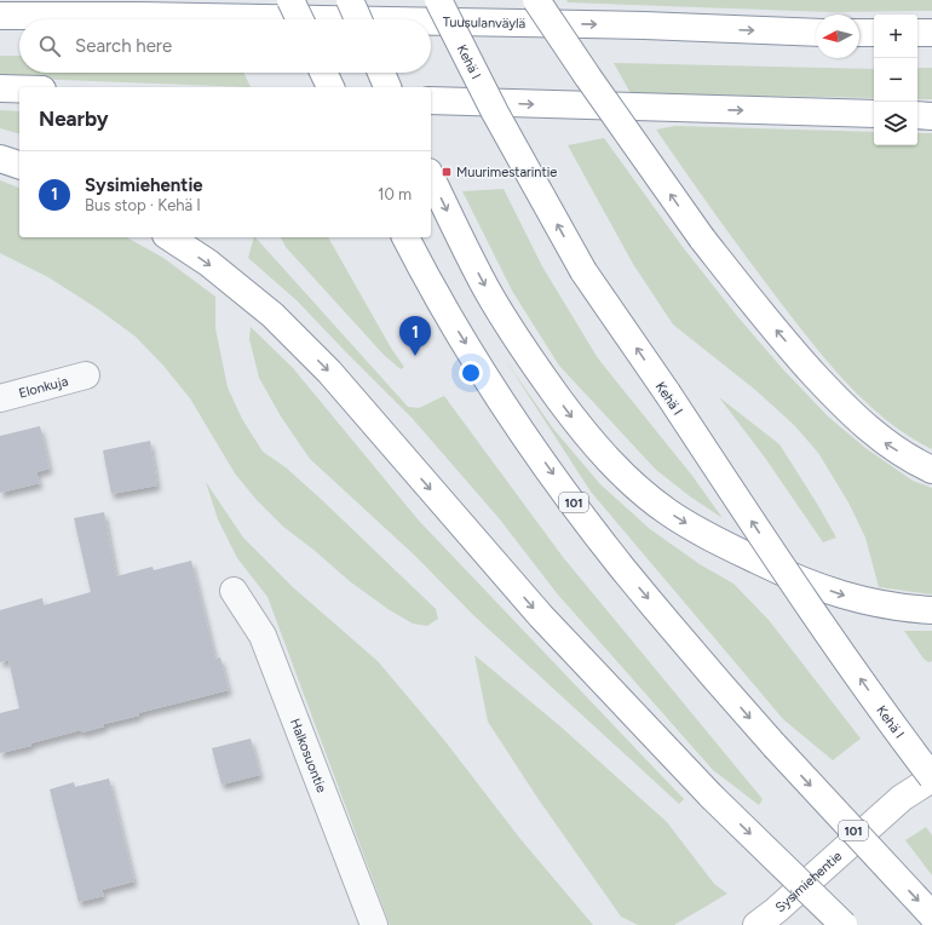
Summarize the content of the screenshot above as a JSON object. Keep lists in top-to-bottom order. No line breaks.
{"streets":{"main road":["Tuusulanväylä","Kehä I","101","Sysimiehentie"],"street":["Elonkuja","Halkosuontie"]},"crossings":[["Kehä I","Sysimiehentie"]],"places":{"transit":["Muurimestarintie"]},"north":"left","page":{"map_buttons":["+","−"],"search":"Search here","heading":"Nearby","list":[{"mark":"1","name":"Sysimiehentie","note":"Bus stop · Kehä I","value":"10 m"}],"pins":"1"}}
